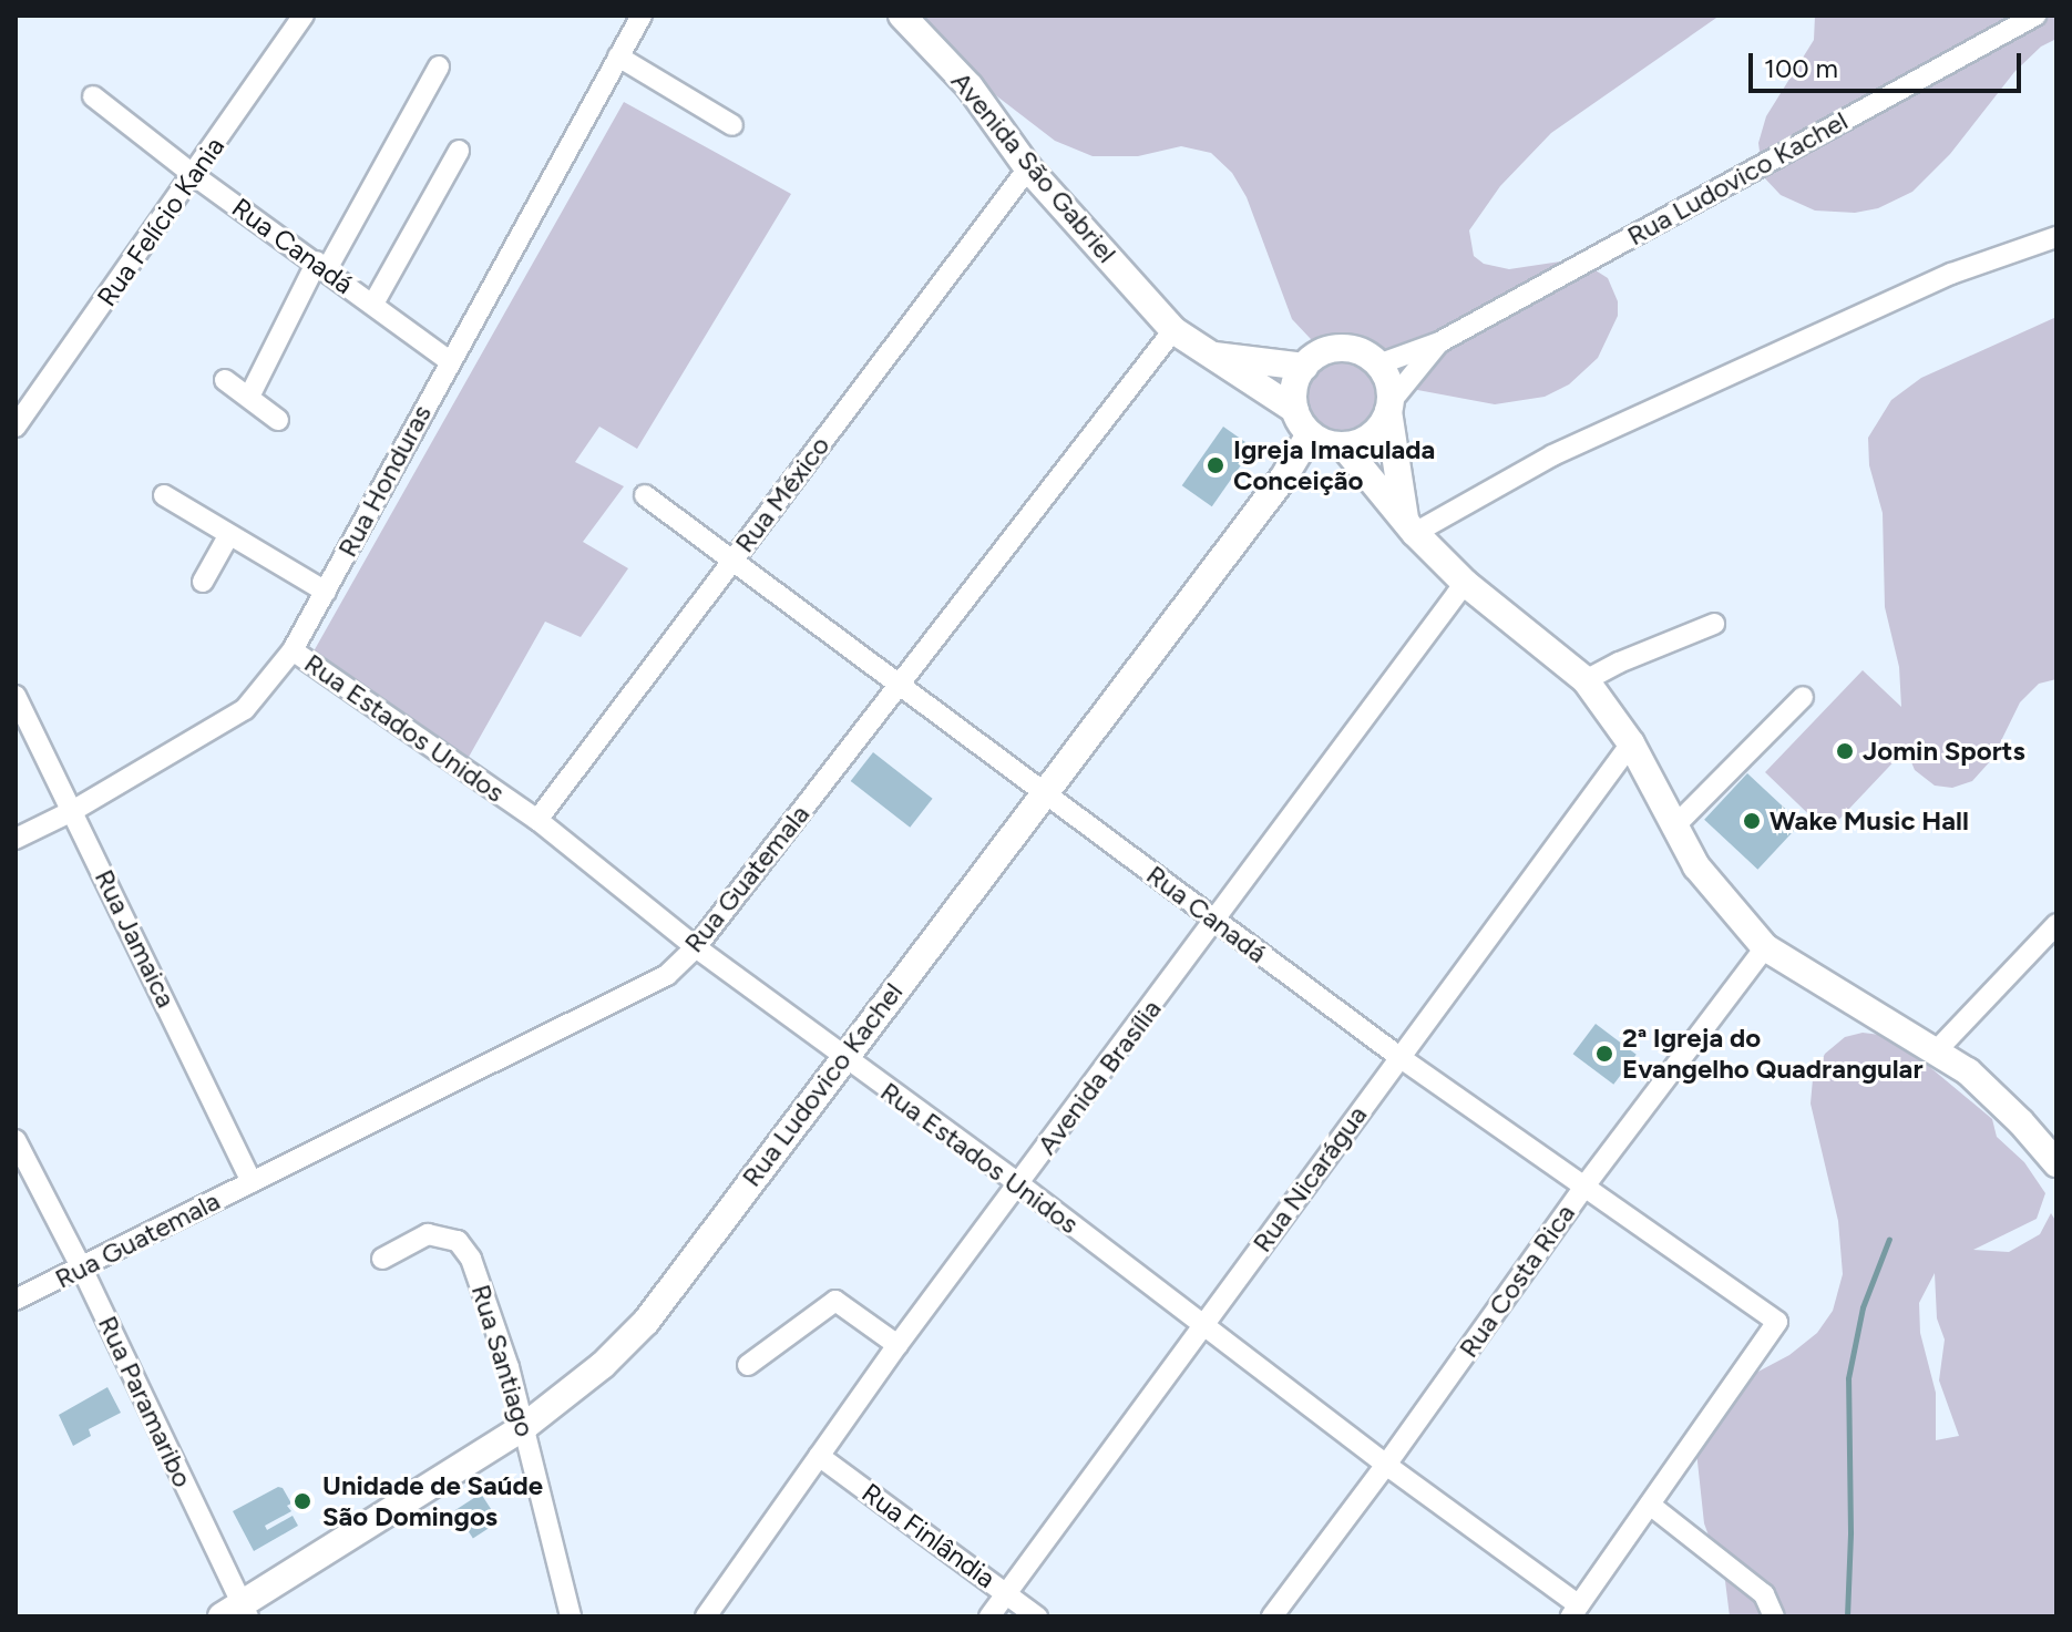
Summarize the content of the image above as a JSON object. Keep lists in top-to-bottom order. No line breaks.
{"streets":{"main road":["Avenida São Gabriel","Rua Ludovico Kachel"],"street":["Rua Felício Kania","Rua Canadá","Rua Honduras","Rua México","Rua Estados Unidos","Rua Guatemala","Rua Jamaica","Avenida Brasília","Rua Nicarágua","Rua Costa Rica","Rua Santiago","Rua Paramaribo","Rua Finlândia"]},"crossings":[["Avenida São Gabriel","Rua Ludovico Kachel"],["Avenida São Gabriel","Rua México"],["Avenida São Gabriel","Rua Guatemala"],["Rua Ludovico Kachel","Rua Canadá"],["Rua Ludovico Kachel","Rua Estados Unidos"],["Rua Ludovico Kachel","Rua Santiago"],["Rua Ludovico Kachel","Rua Paramaribo"],["Rua Felício Kania","Rua Canadá"],["Rua Canadá","Rua Honduras"],["Rua Canadá","Rua México"],["Rua Canadá","Rua Guatemala"],["Rua Canadá","Avenida Brasília"],["Rua Canadá","Rua Nicarágua"],["Rua Canadá","Rua Costa Rica"],["Rua Honduras","Rua Estados Unidos"],["Rua Honduras","Rua Jamaica"],["Rua México","Rua Estados Unidos"],["Rua Estados Unidos","Rua Guatemala"],["Rua Estados Unidos","Avenida Brasília"],["Rua Estados Unidos","Rua Nicarágua"],["Rua Estados Unidos","Rua Costa Rica"],["Rua Guatemala","Rua Jamaica"],["Rua Guatemala","Rua Paramaribo"],["Avenida Brasília","Rua Finlândia"],["Rua Nicarágua","Rua Finlândia"]],"places":["Igreja Imaculada Conceição","Jomin Sports","Wake Music Hall","2ª Igreja do Evangelho Quadrangular","Unidade de Saúde São Domingos"],"scale_bar":"100 m"}
